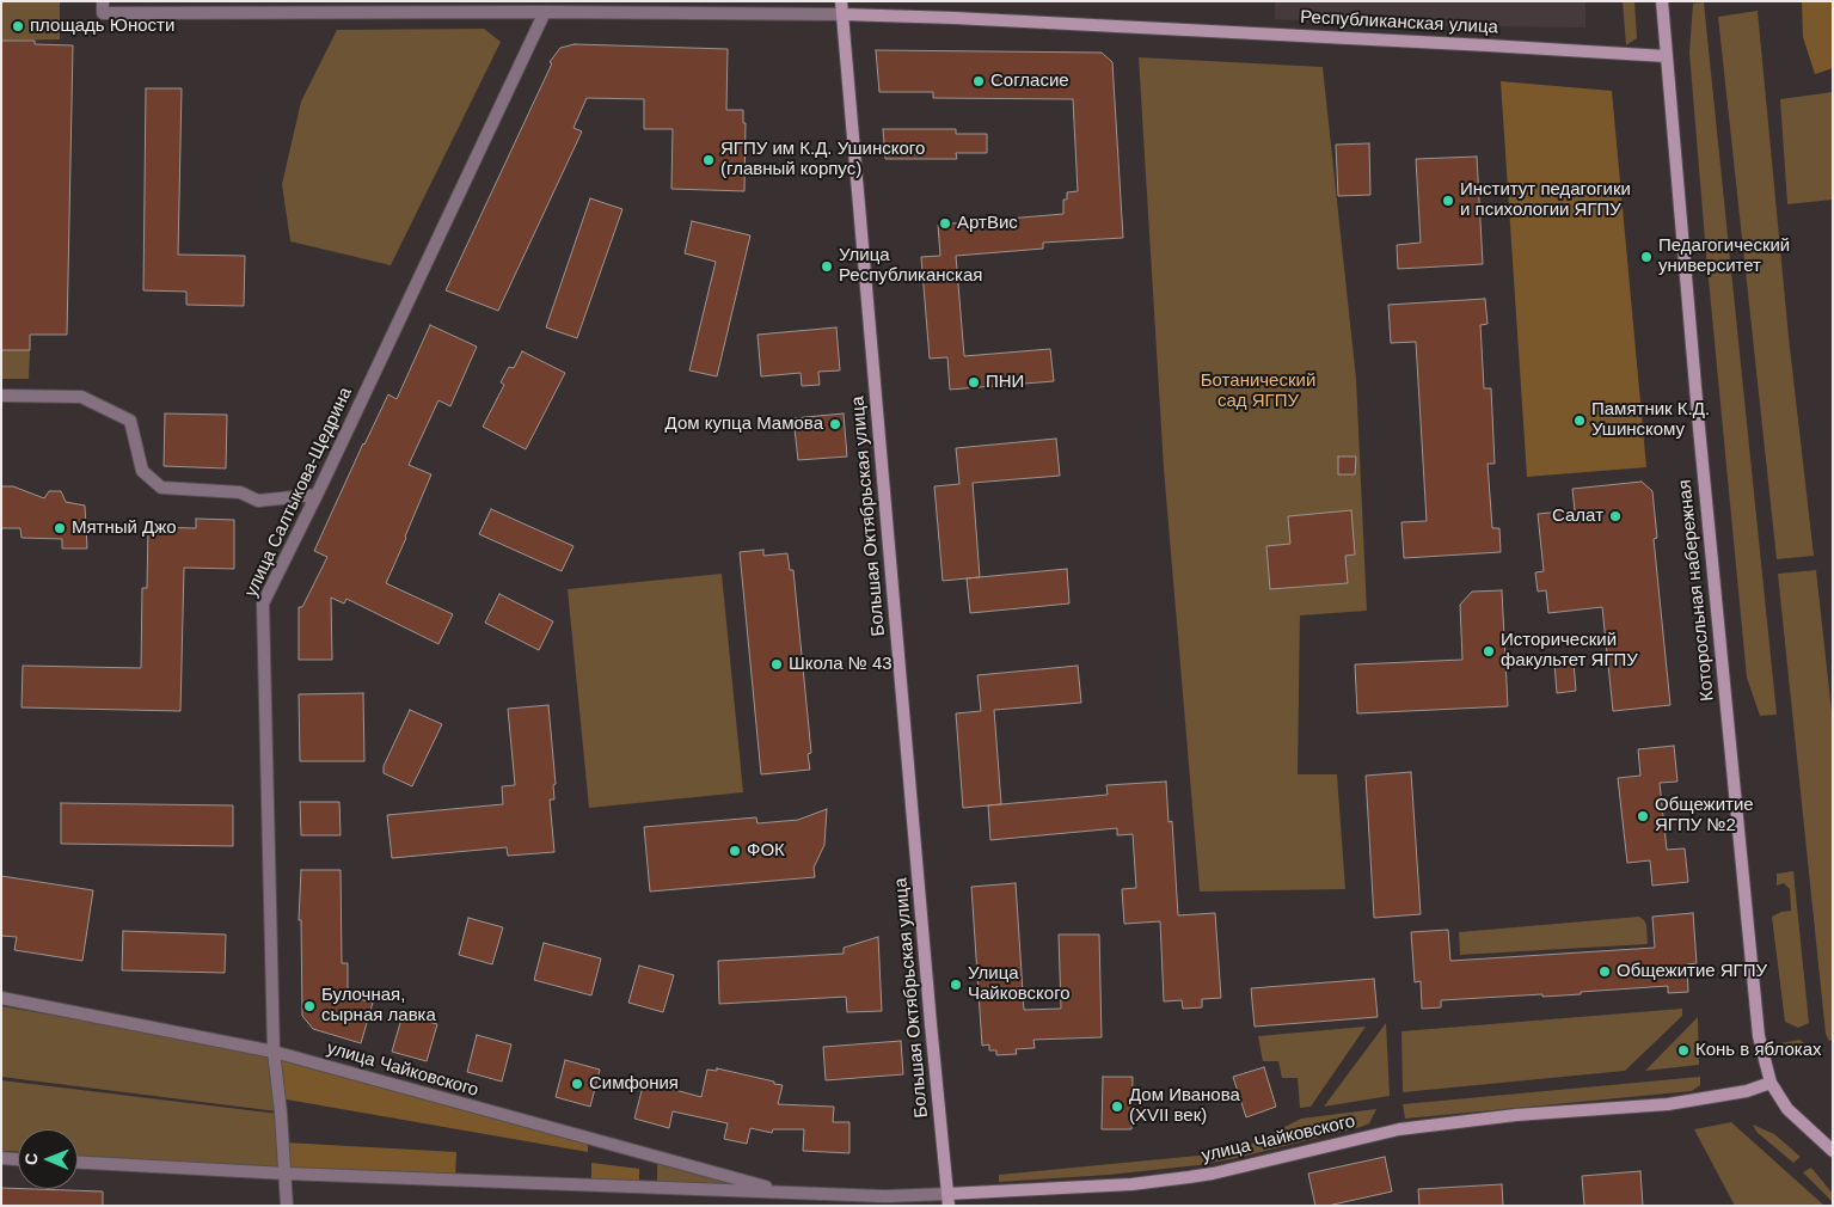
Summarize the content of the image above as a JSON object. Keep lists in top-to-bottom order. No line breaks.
{"streets":{"main road":["Республиканская улица","Большая Октябрьская улица","Которосльная набережная","улица Чайковского"],"street":["улица Салтыкова-Щедрина"]},"crossings":[["Республиканская улица","улица Салтыкова-Щедрина"],["Республиканская улица","Большая Октябрьская улица"],["Республиканская улица","Которосльная набережная"],["улица Салтыкова-Щедрина","улица Чайковского"],["Большая Октябрьская улица","улица Чайковского"],["Которосльная набережная","улица Чайковского"]],"parks":["Ботанический сад ЯГПУ"],"places":["площадь Юности","Согласие","ЯГПУ им К.Д. Ушинского (главный корпус)","Институт педагогики и психологии ЯГПУ","АртВис","Педагогический университет","Улица Республиканская","ПНИ","Памятник К.Д. Ушинскому","Дом купца Мамова","Салат","Мятный Джо","Исторический факультет ЯГПУ","Школа № 43","Общежитие ЯГПУ №2","ФОК","Общежитие ЯГПУ","Улица Чайковского","Булочная, сырная лавка","Конь в яблоках","Симфония","Дом Иванова (XVII век)"],"north":"left"}
